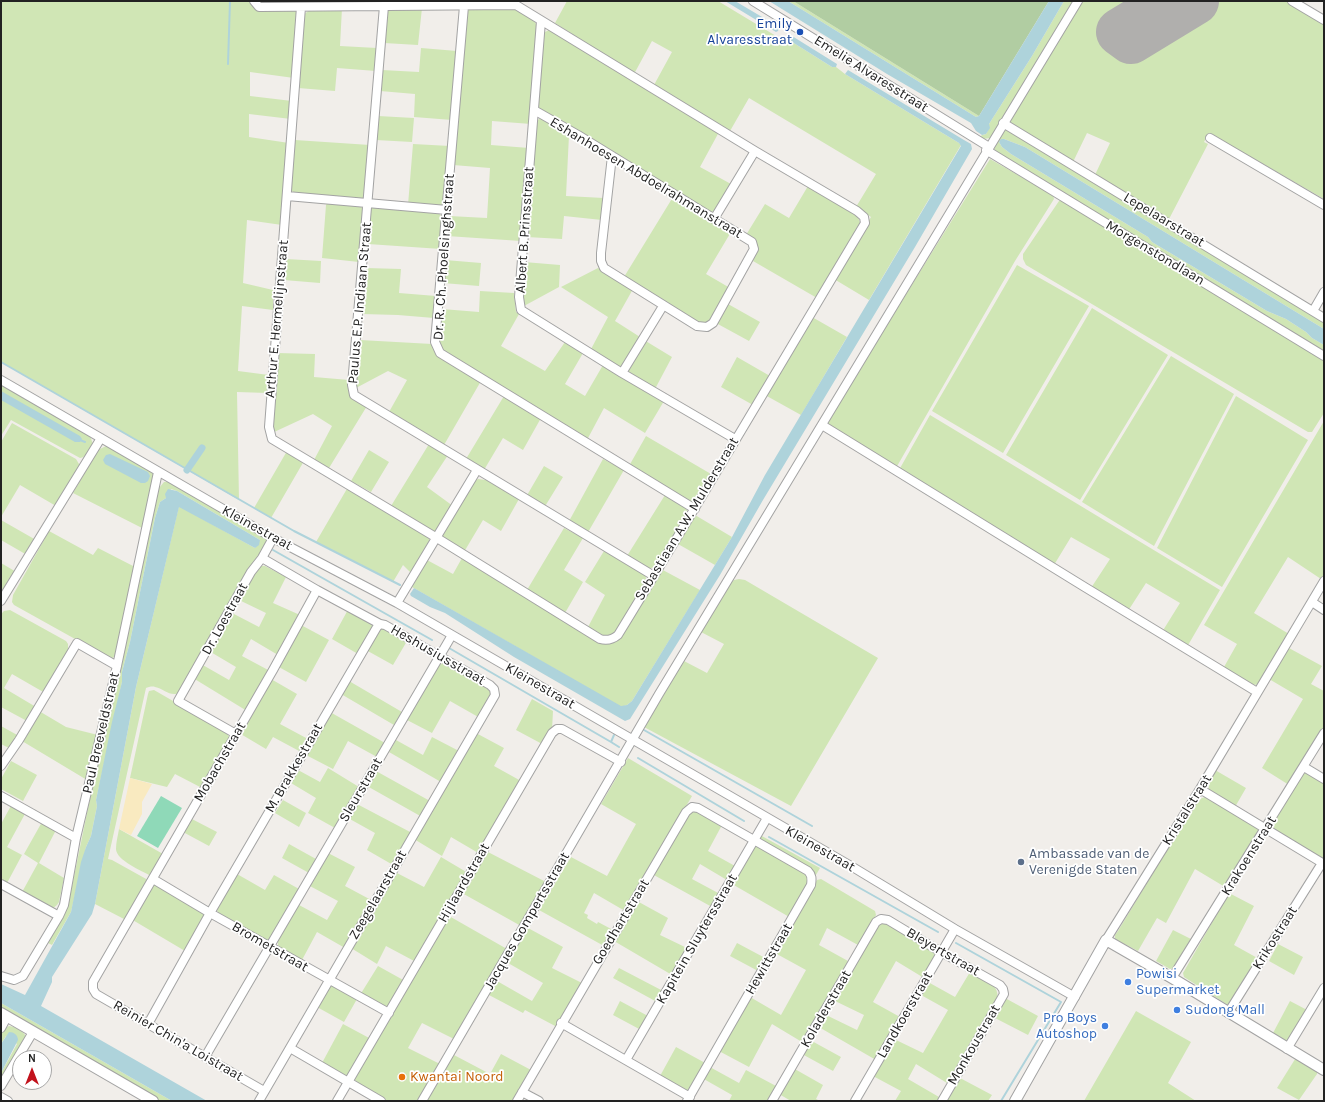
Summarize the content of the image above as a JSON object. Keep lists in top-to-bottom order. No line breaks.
{"streets":{"street":["Emelie Alvaresstraat","Eshanhoesen Abdoelrahmanstraat","Lepelaarstraat","Albert B. Prinsstraat","Morgenstondlaan","Dr. R. Ch. Phoelsinghstraat","Paulus E.P. Indiaan Straat","Arthur E. Hermelijnstraat","Sebastiaan A.W. Mulderstraat","Kleinestraat","Dr. Loestraat","Heshusiusstraat","Paul Breeveldstraat","Mobachstraat","M. Brakkestraat","Sleurstraat","Kristalstraat","Krakoenstraat","Hijlaardstraat","Zeegelaarstraat","Jacques Gompertsstraat","Goedhartstraat","Krikostraat","Kapitein Sluytersstraat","Brometstraat","Bleyertstraat","Hewittstraat","Koladerstraat","Landkoerstraat","Reinier Chin'a Loistraat","Monkoustraat"]},"crossings":[["Emelie Alvaresstraat","Morgenstondlaan"],["Emelie Alvaresstraat","Jacques Gompertsstraat"],["Eshanhoesen Abdoelrahmanstraat","Albert B. Prinsstraat"],["Lepelaarstraat","Jacques Gompertsstraat"],["Albert B. Prinsstraat","Sebastiaan A.W. Mulderstraat"],["Morgenstondlaan","Jacques Gompertsstraat"],["Dr. R. Ch. Phoelsinghstraat","Sebastiaan A.W. Mulderstraat"],["Paulus E.P. Indiaan Straat","Sebastiaan A.W. Mulderstraat"],["Arthur E. Hermelijnstraat","Sebastiaan A.W. Mulderstraat"],["Kleinestraat","Dr. Loestraat"],["Kleinestraat","Paul Breeveldstraat"],["Kleinestraat","Sleurstraat"],["Kleinestraat","Kristalstraat"],["Kleinestraat","Jacques Gompertsstraat"],["Kleinestraat","Kapitein Sluytersstraat"],["Kleinestraat","Landkoerstraat"],["Dr. Loestraat","Mobachstraat"],["Heshusiusstraat","Mobachstraat"],["Heshusiusstraat","M. Brakkestraat"],["Heshusiusstraat","Sleurstraat"],["Heshusiusstraat","Zeegelaarstraat"],["Mobachstraat","Brometstraat"],["Mobachstraat","Reinier Chin'a Loistraat"],["M. Brakkestraat","Brometstraat"],["M. Brakkestraat","Reinier Chin'a Loistraat"],["Sleurstraat","Brometstraat"],["Sleurstraat","Reinier Chin'a Loistraat"],["Hijlaardstraat","Jacques Gompertsstraat"],["Hijlaardstraat","Brometstraat"],["Zeegelaarstraat","Brometstraat"],["Zeegelaarstraat","Reinier Chin'a Loistraat"],["Goedhartstraat","Kapitein Sluytersstraat"],["Goedhartstraat","Hewittstraat"],["Kapitein Sluytersstraat","Hewittstraat"],["Bleyertstraat","Koladerstraat"],["Bleyertstraat","Landkoerstraat"],["Bleyertstraat","Monkoustraat"]],"places":["Emily Alvaresstraat","Ambassade van de Verenigde Staten","Powisi Supermarket","Sudong Mall","Pro Boys Autoshop","Kwantai Noord"],"north":"top"}
